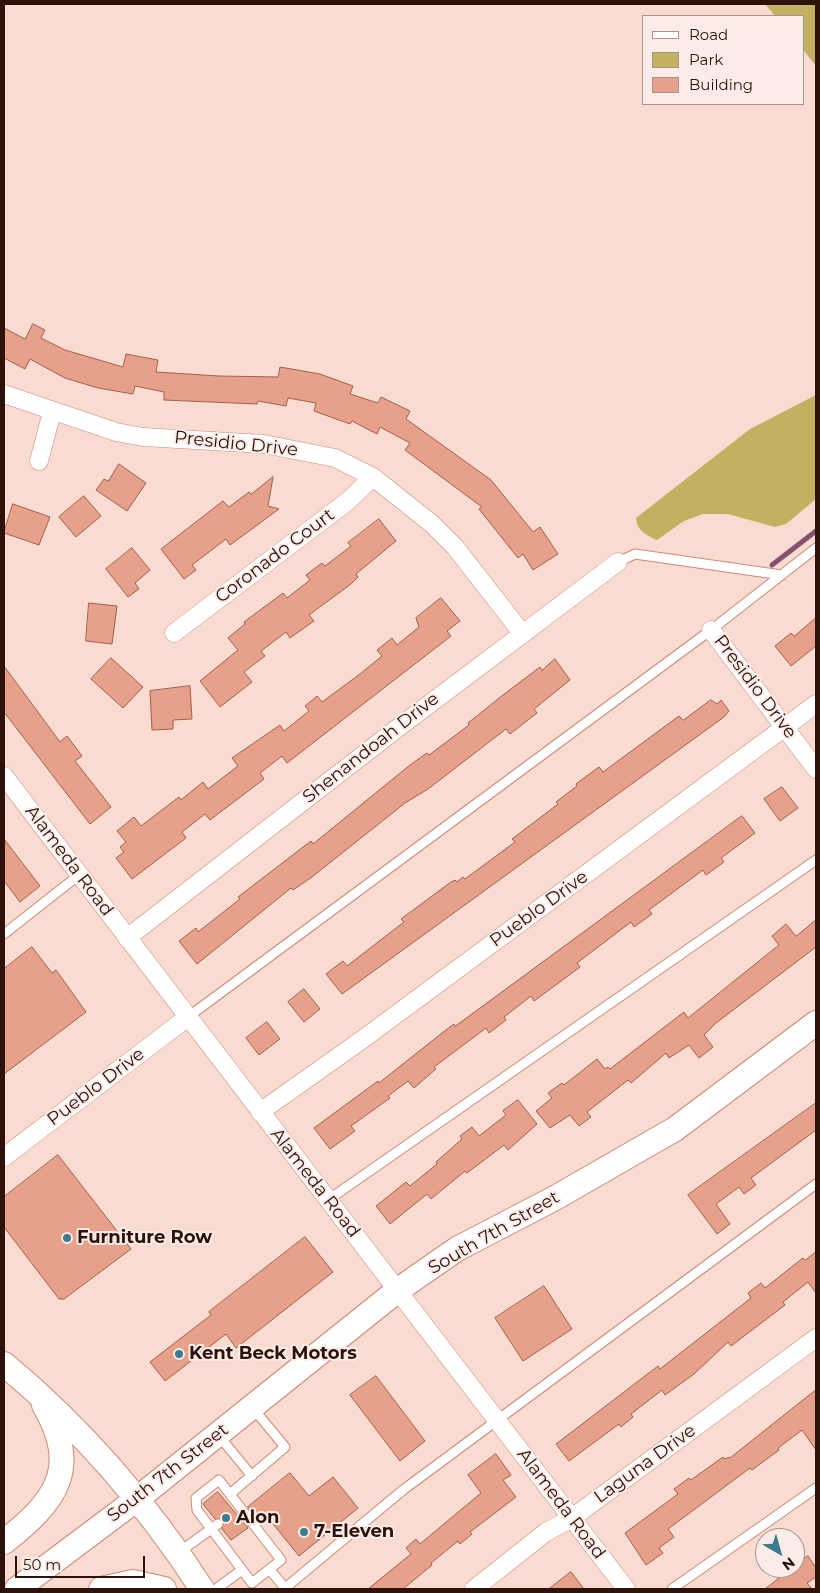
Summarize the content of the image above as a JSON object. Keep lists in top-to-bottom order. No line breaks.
{"streets":{"main road":["South 7th Street"],"street":["Presidio Drive","Coronado Court","Shenandoah Drive","Alameda Road","Pueblo Drive","Laguna Drive"]},"crossings":[["Presidio Drive","Coronado Court"],["Presidio Drive","Shenandoah Drive"],["Presidio Drive","Pueblo Drive"],["Shenandoah Drive","Alameda Road"],["Alameda Road","Pueblo Drive"],["Alameda Road","South 7th Street"],["Alameda Road","Laguna Drive"]],"places":["Furniture Row","Kent Beck Motors","Alon","7-Eleven"],"legend":["Road","Park","Building"],"scale_bar":"50 m","north":"bottom right"}
